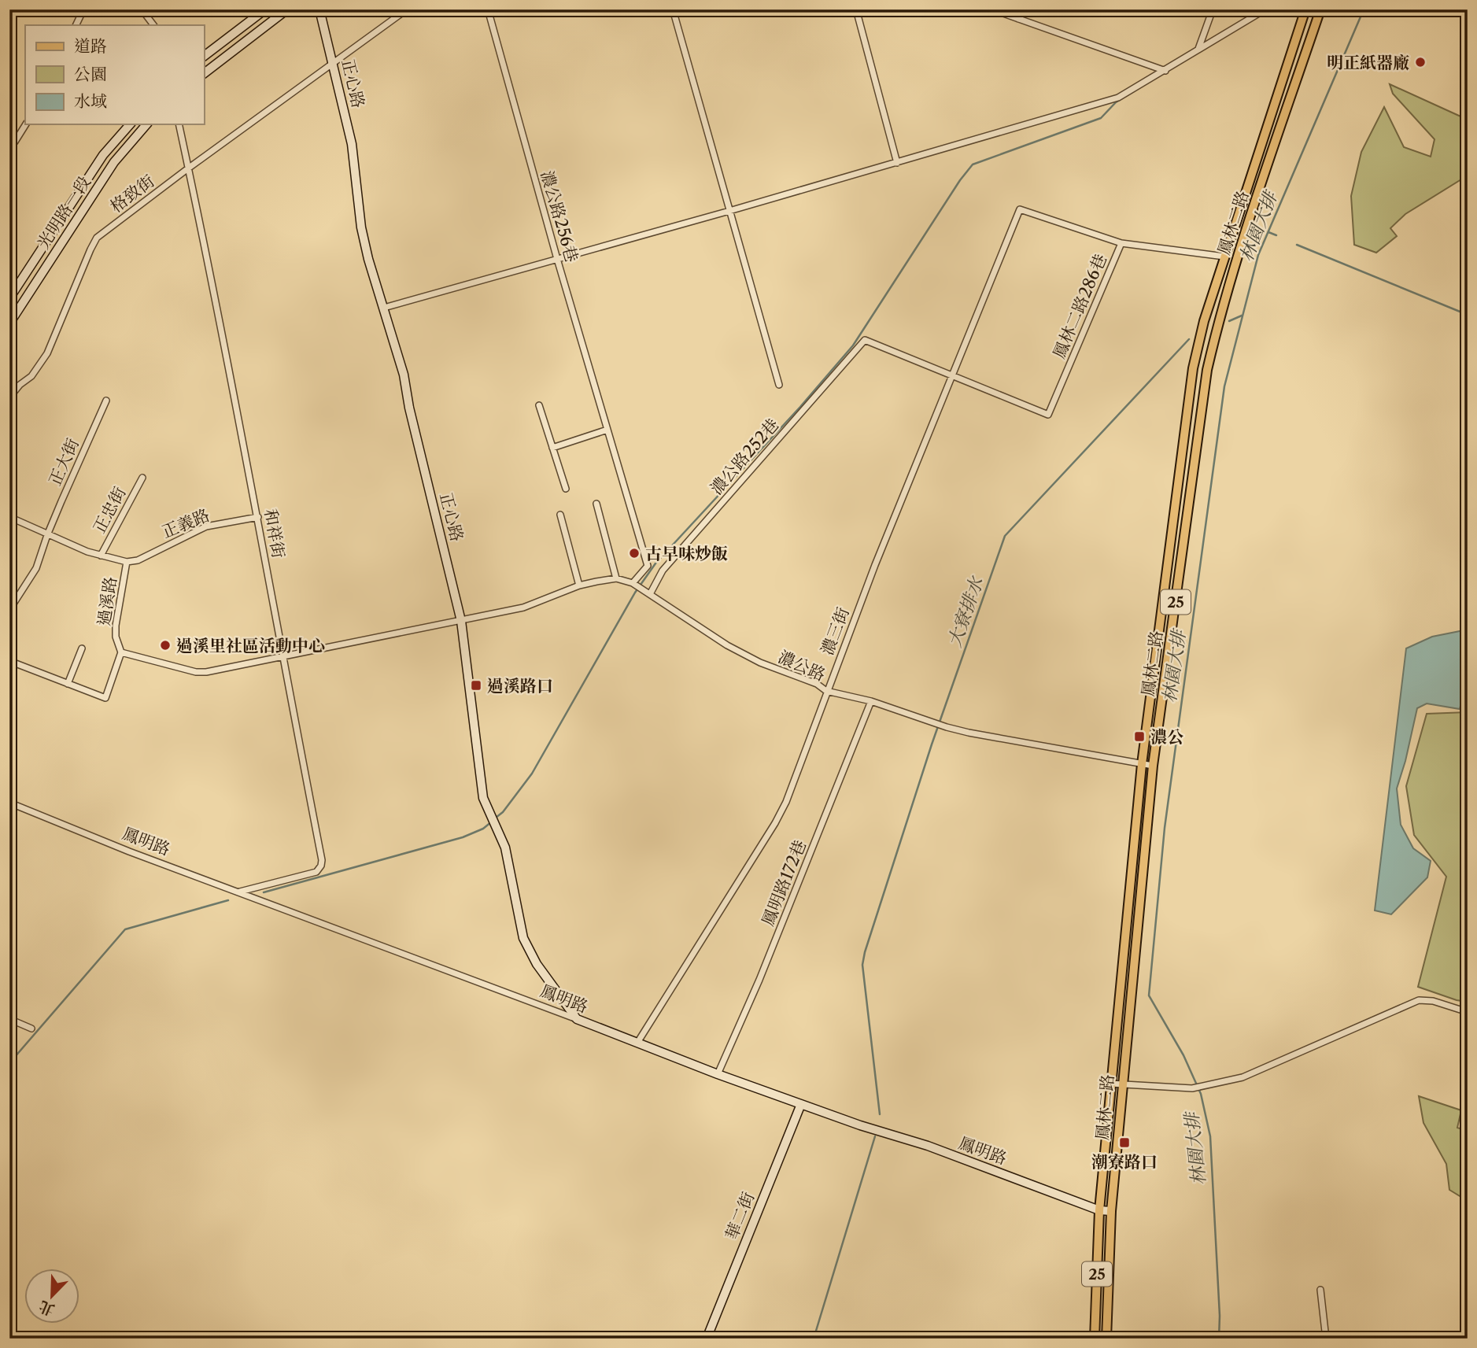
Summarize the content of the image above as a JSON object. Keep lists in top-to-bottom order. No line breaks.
{"streets":{"main road":["鳳林二路","25"],"street":["正心路","格致街","光明路一段","濃公路256巷","鳳林二路286巷","濃公路252巷","正大街","正忠街","正義路","和祥街","過溪路","濃三街","濃公路","鳳明路","鳳明路172巷","華二街"]},"crossings":[["正心路","格致街"],["正心路","濃公路"],["正心路","鳳明路"],["格致街","和祥街"],["濃公路256巷","濃公路"],["鳳林二路","鳳林二路286巷"],["鳳林二路","濃公路"],["鳳林二路","鳳明路"],["鳳林二路286巷","濃公路252巷"],["鳳林二路286巷","濃三街"],["濃公路252巷","濃三街"],["濃公路252巷","濃公路"],["正大街","過溪路"],["正忠街","過溪路"],["正義路","和祥街"],["正義路","過溪路"],["和祥街","鳳明路"],["濃三街","濃公路"],["濃三街","鳳明路"],["濃公路","鳳明路172巷"],["鳳明路","鳳明路172巷"],["鳳明路","華二街"]],"water":["林園大排","大寮排水"],"places":{"other":["明正紙器廠","古早味炒飯","過溪里社區活動中心"],"transit":["過溪路口","濃公","潮寮路口"]},"legend":["道路","公園","水域"],"north":"bottom left"}
